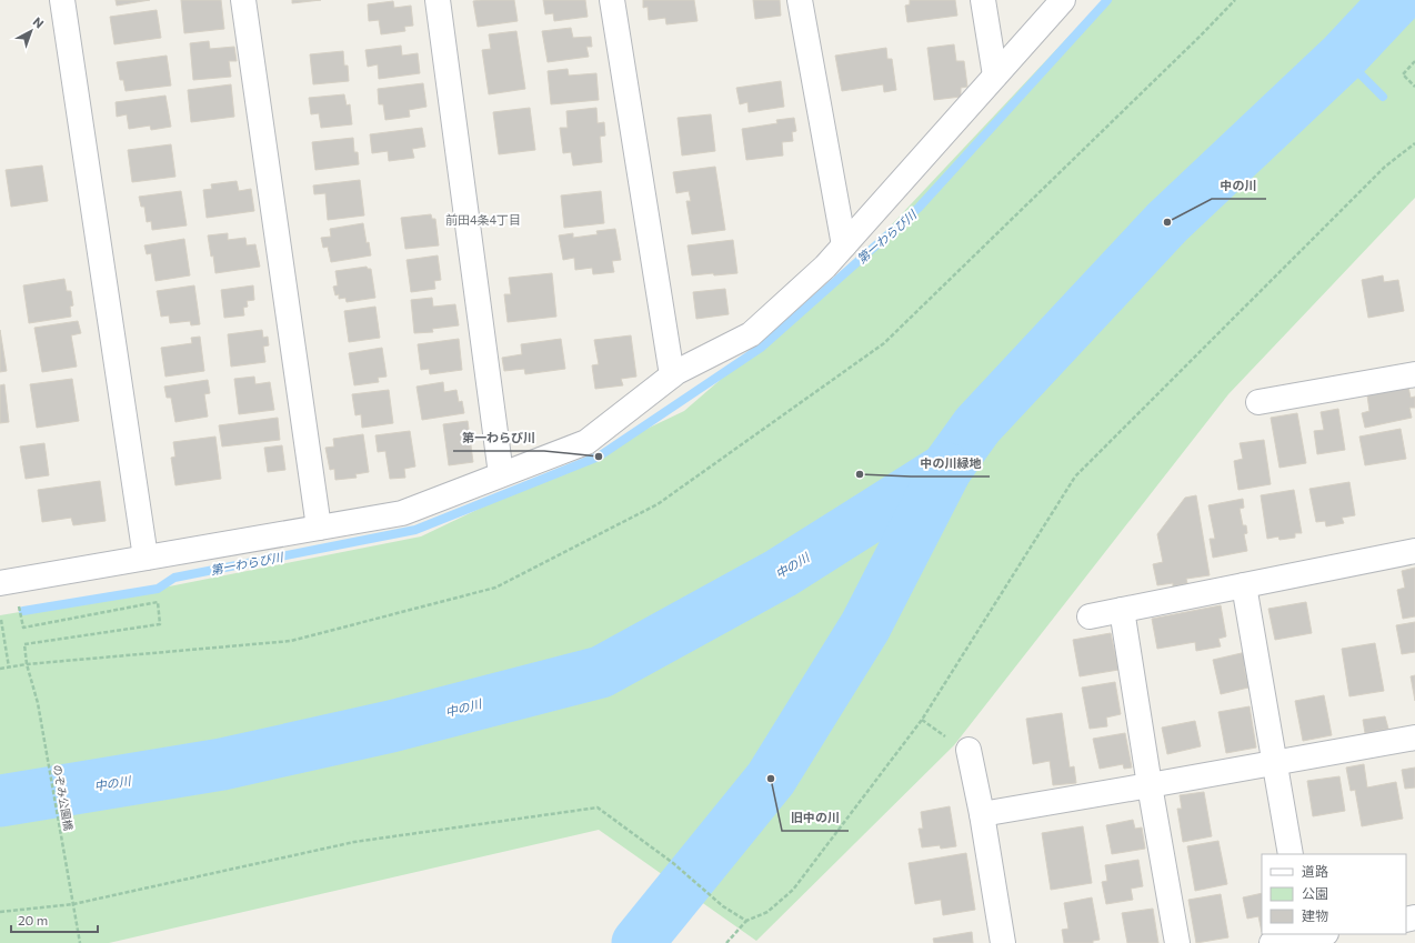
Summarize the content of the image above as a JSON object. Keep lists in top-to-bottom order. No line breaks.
{"streets":{"path":["のぞみ公園橋"]},"districts":["前田4条4丁目"],"water":["第一わらび川","中の川"],"places":["中の川","第一わらび川","中の川緑地","旧中の川"],"legend":["道路","公園","建物"],"scale_bar":"20 m","north":"top right"}
